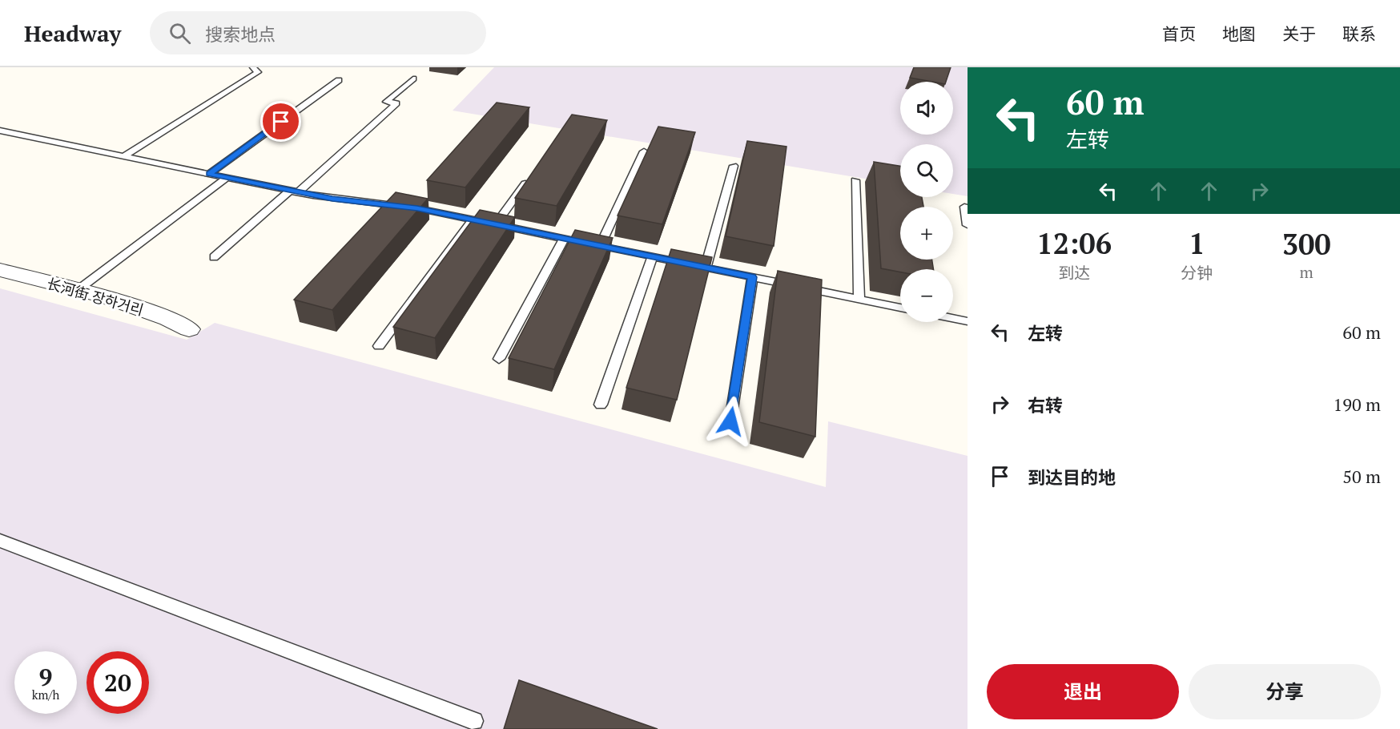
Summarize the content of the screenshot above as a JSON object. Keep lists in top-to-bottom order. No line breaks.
{"streets":{"street":["长河街 장하거리"]},"page":{"header":"Headway","search":"搜索地点","nav":["首页","地图","关于","联系"],"turn":["60 m","左转"],"map_buttons":["+","−"],"eta":["12:06","到达","1","分钟","300","m"],"list":[{"name":"左转","value":"60 m"},{"name":"右转","value":"190 m"},{"name":"到达目的地","value":"50 m"}],"speed":"9 km/h","limit":"20","buttons":["退出","分享"]}}
